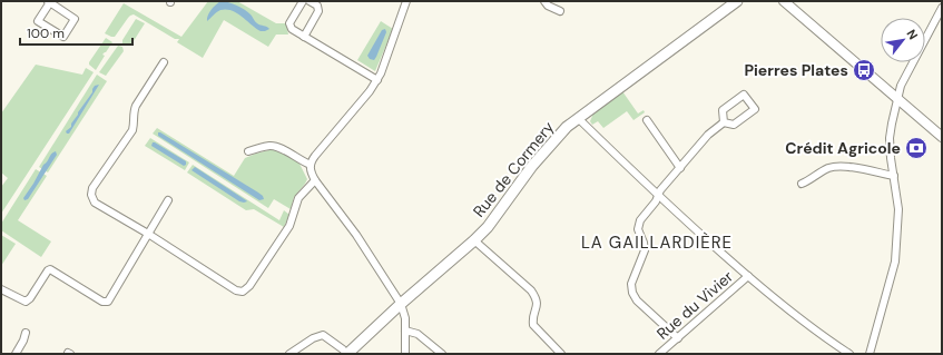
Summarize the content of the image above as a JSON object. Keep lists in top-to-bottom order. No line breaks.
{"streets":{"main road":["Rue de Cormery"],"street":["Rue du Vivier"]},"districts":["LA GAILLARDIÈRE"],"places":{"bus stop":["Pierres Plates"],"bank":["Crédit Agricole"]},"scale_bar":"100 m","north":"top right"}
